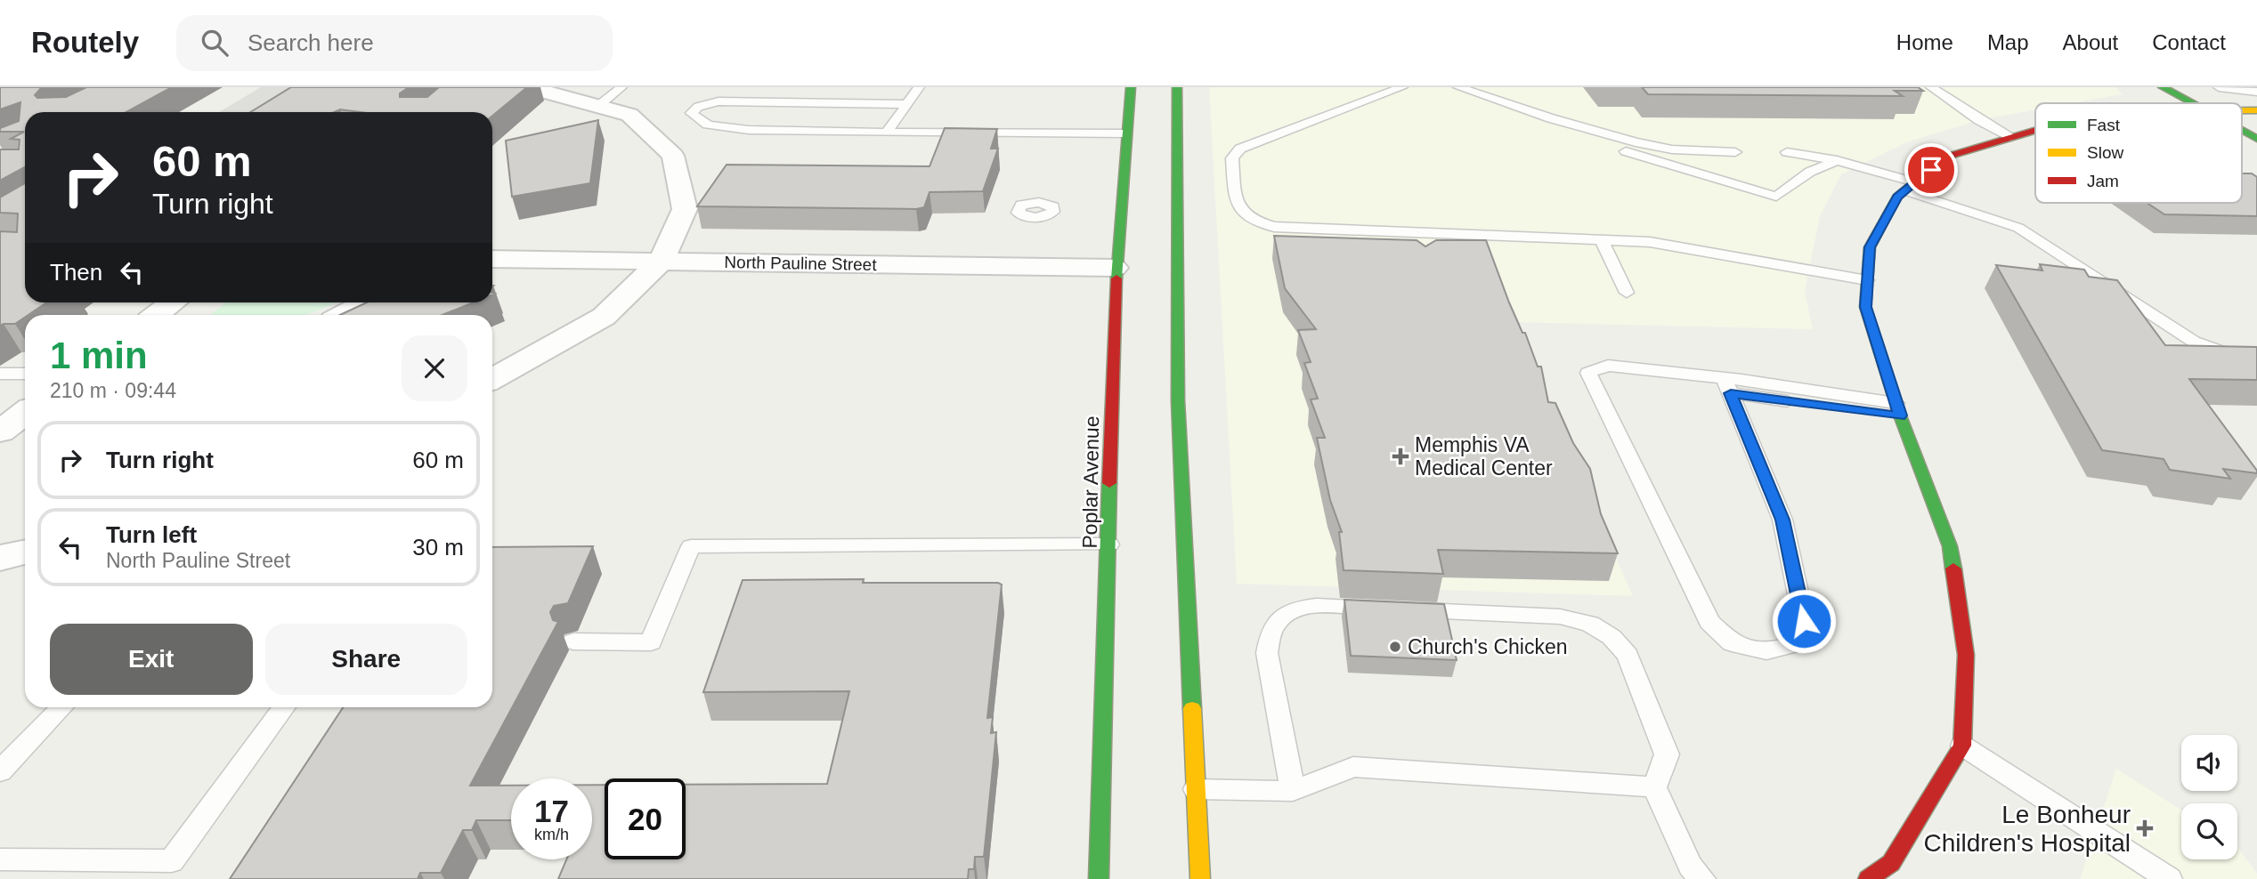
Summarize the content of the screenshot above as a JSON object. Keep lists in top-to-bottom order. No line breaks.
{"streets":{"main road":["Poplar Avenue"],"street":["North Pauline Street"]},"crossings":[["North Pauline Street","Poplar Avenue"]],"places":{"health":["Memphis VA Medical Center","Le Bonheur Children's Hospital"],"other":["Church's Chicken"]},"legend":["Fast","Slow","Jam"],"page":{"header":"Routely","search":"Search here","nav":["Home","Map","About","Contact"],"turn":["60 m","Turn right"],"then":"Then","heading":["1 min","210 m · 09:44"],"list":[{"name":"Turn right","value":"60 m"},{"name":"Turn left","note":"North Pauline Street","value":"30 m"}],"buttons":["Exit","Share"],"speed":"17 km/h","limit":"20"}}
